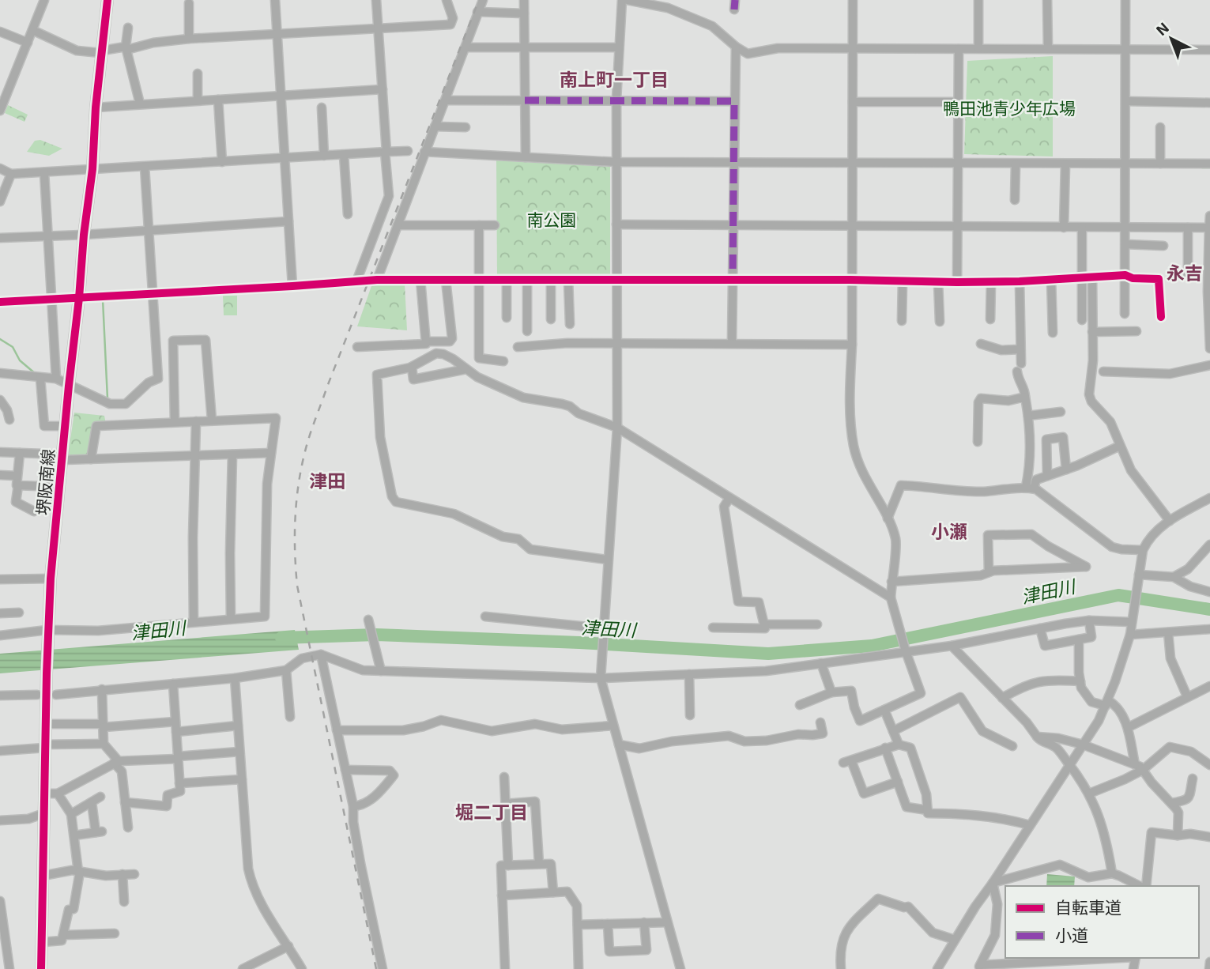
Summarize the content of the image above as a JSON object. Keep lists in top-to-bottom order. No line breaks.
{"streets":{"main road":["堺阪南線"]},"districts":["南上町一丁目","永吉","津田","小瀬","堀二丁目"],"water":["津田川"],"parks":["鴨田池青少年広場","南公園"],"legend":["自転車道","小道"],"north":"top left"}
